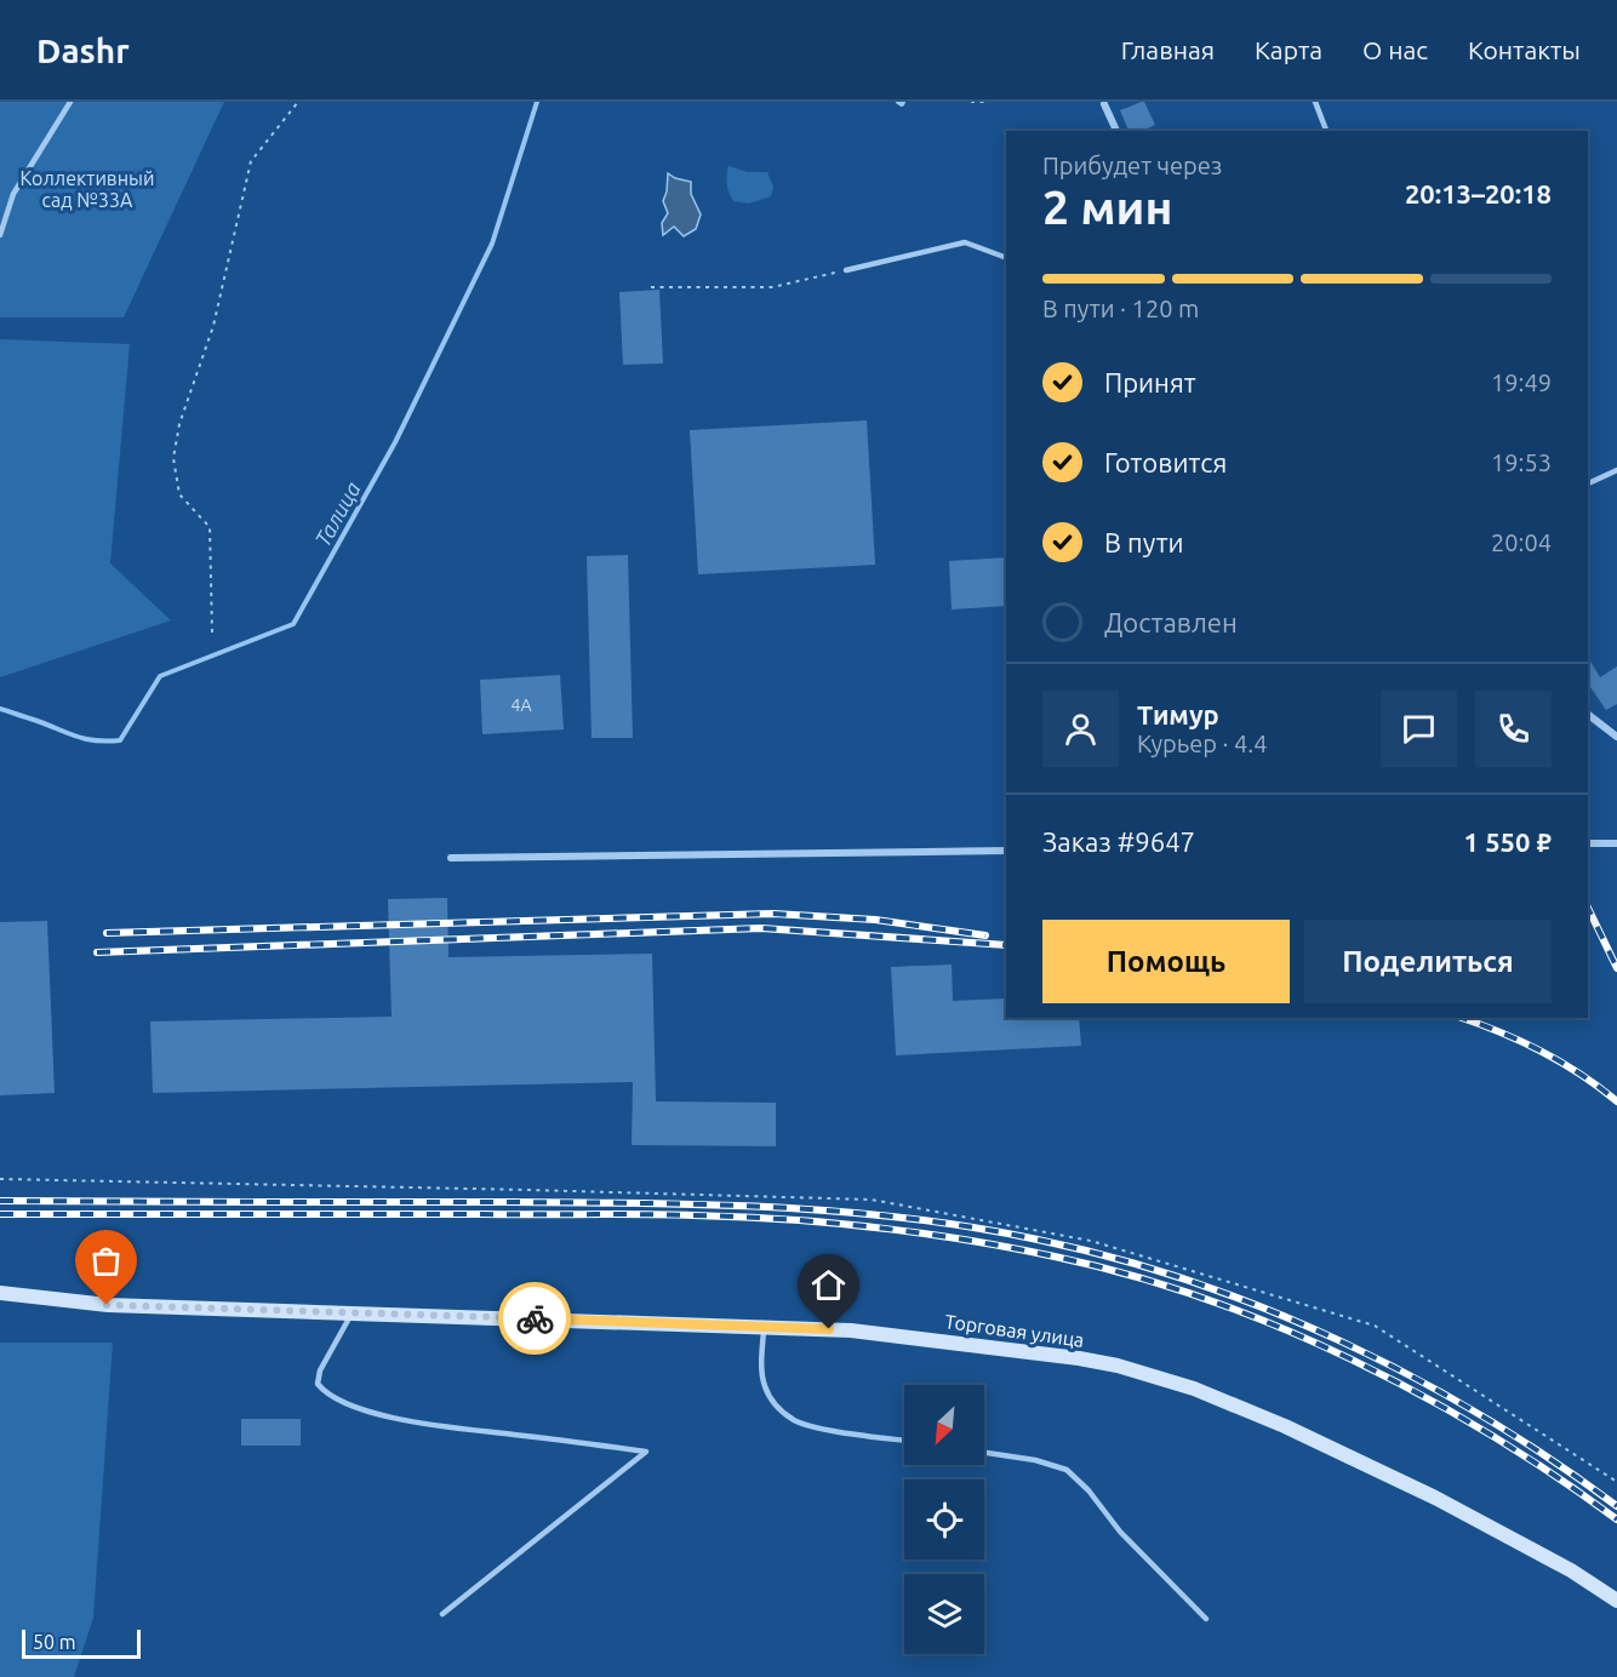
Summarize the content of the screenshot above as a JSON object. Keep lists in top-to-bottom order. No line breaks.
{"streets":{"street":["Торговая улица"]},"water":["Талица"],"parks":["Коллективный сад №33А"],"house_numbers":["4А"],"scale_bar":"50 m","north":"bottom left","page":{"header":"Dashr","nav":["Главная","Карта","О нас","Контакты"],"heading":["2 мин","Прибудет через","20:13–20:18"],"panel":["Тимур","Курьер · 4.4","Заказ #9647","1 550 ₽"],"bar":"В пути · 120 m","list":[["Принят","19:49"],["Готовится","19:53"],["В пути","20:04"],"Доставлен"],"buttons":["Помощь","Поделиться"],"scale":"50 m"}}
